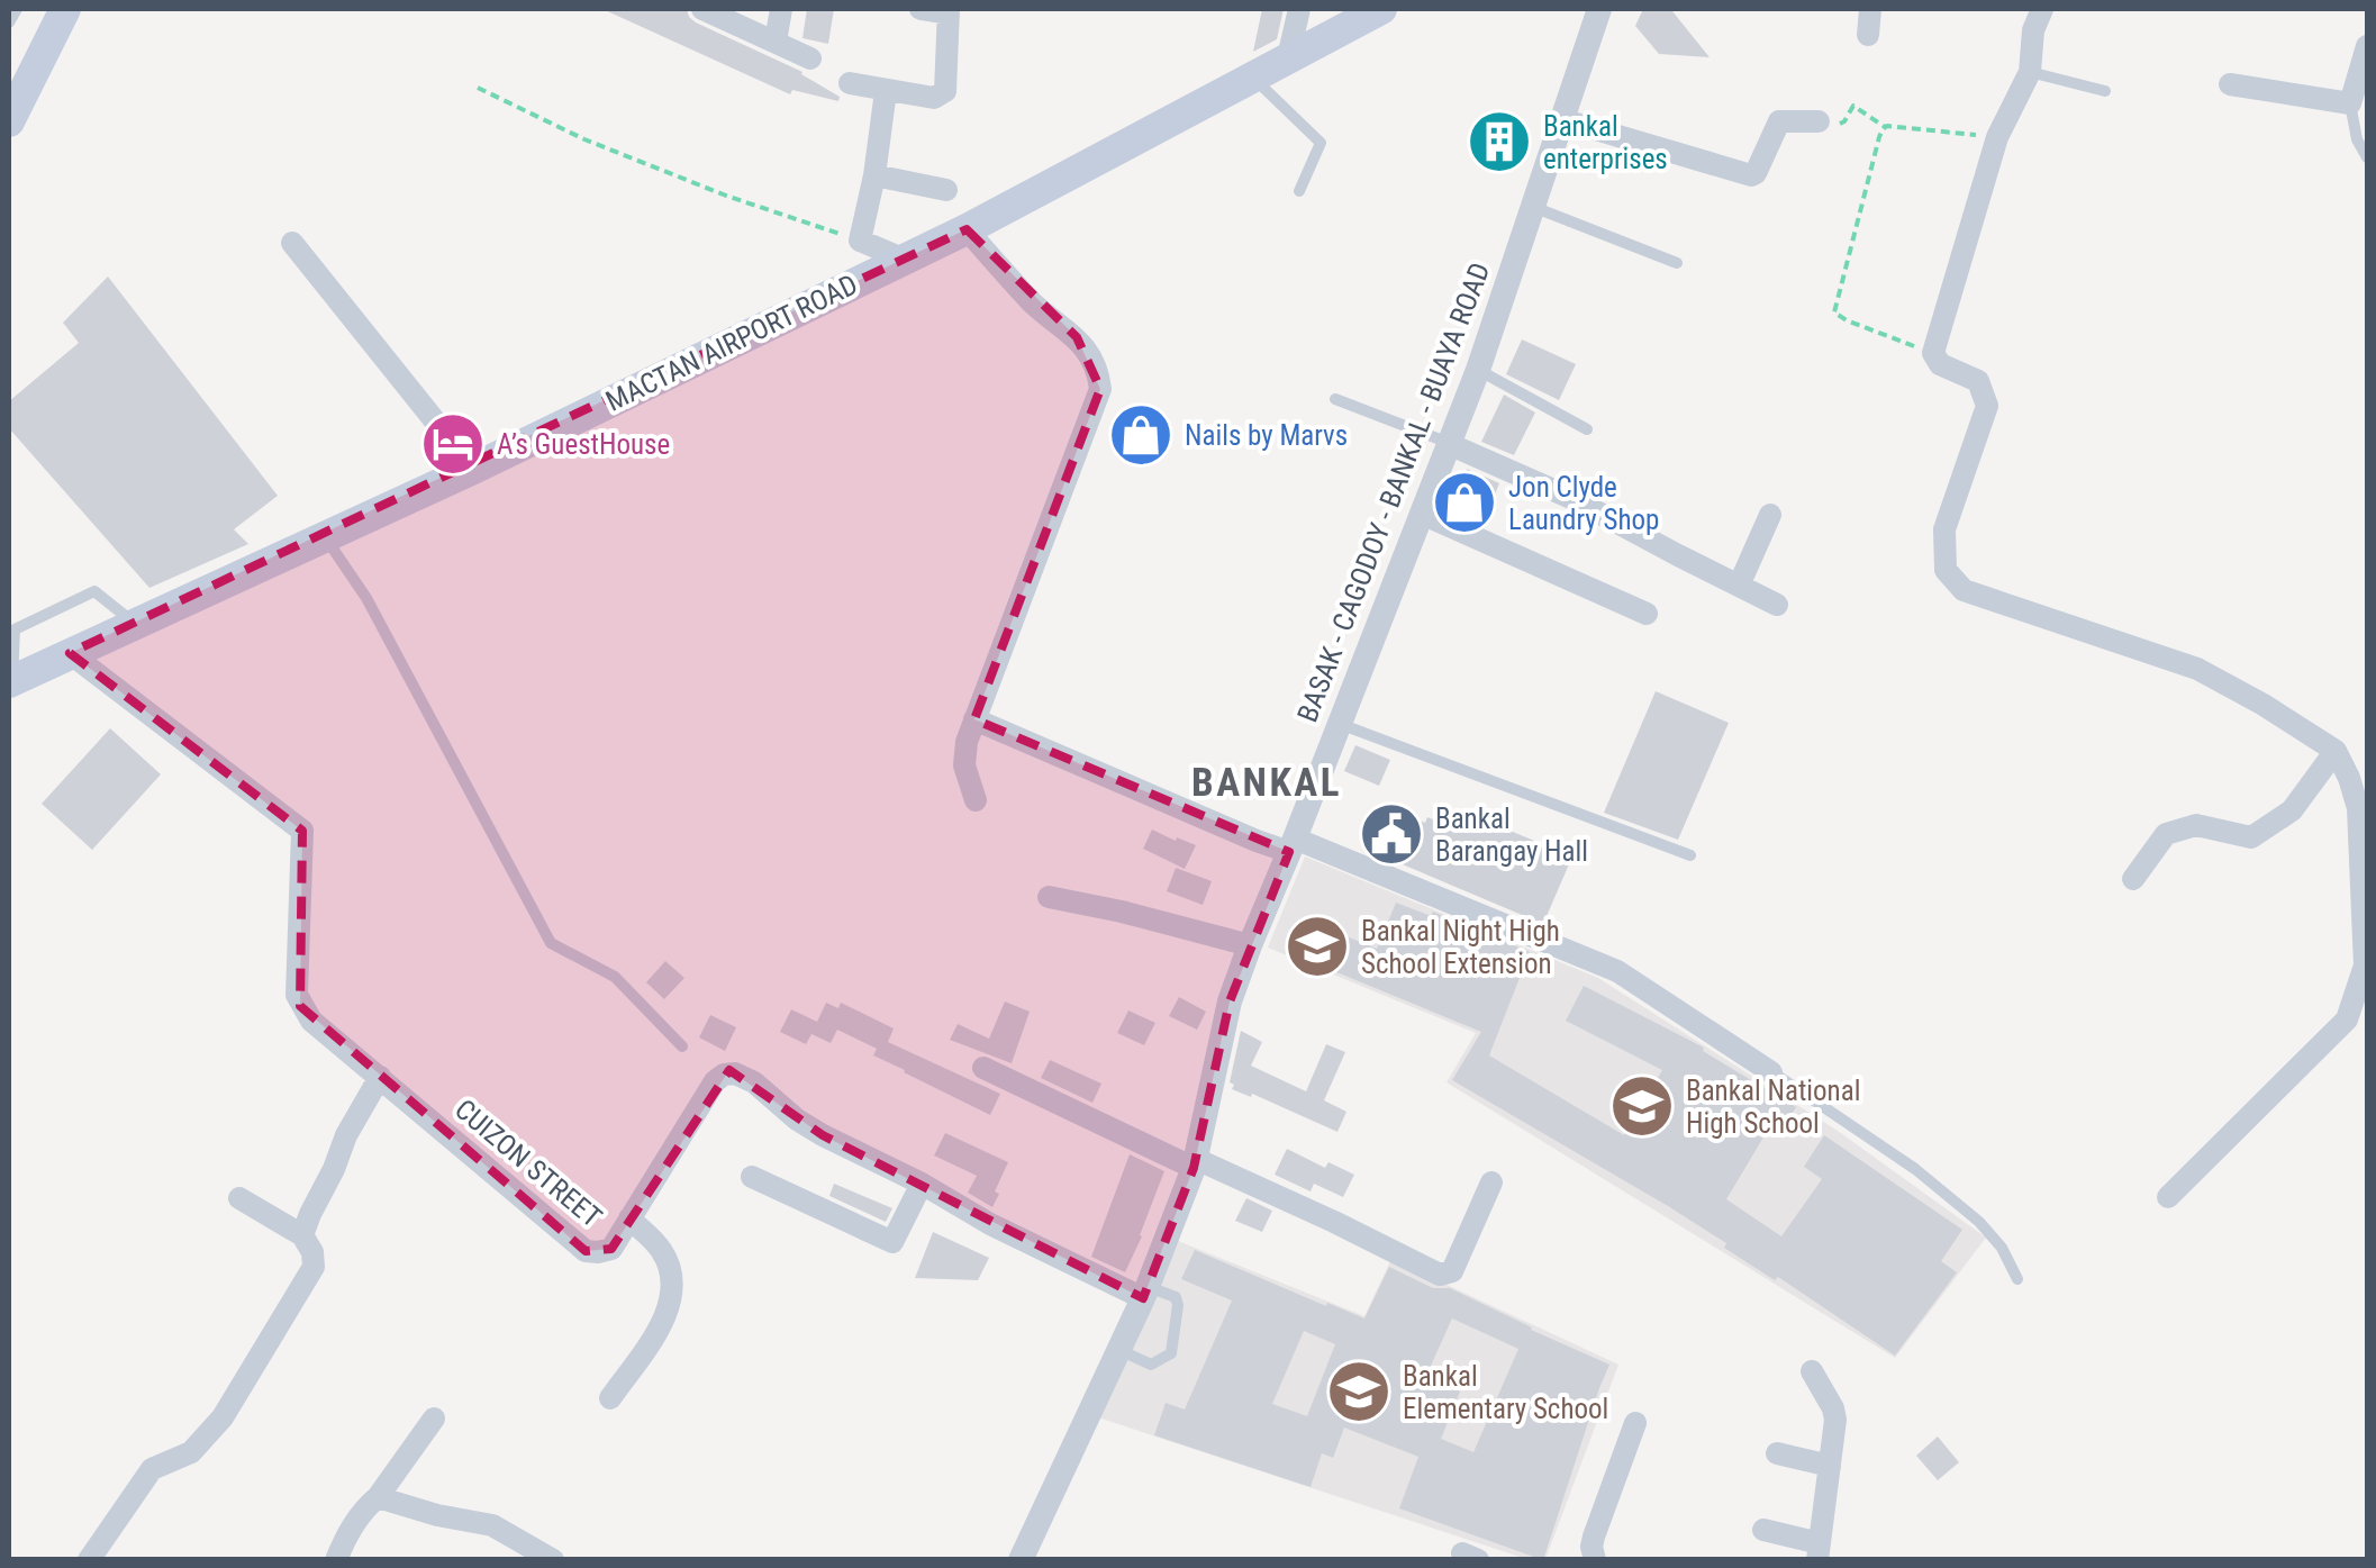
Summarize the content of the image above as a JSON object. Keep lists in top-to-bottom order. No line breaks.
{"streets":{"main road":["MACTAN AIRPORT ROAD"],"street":["BASAK - CAGODOY - BANKAL - BUAYA ROAD","CUIZON STREET"]},"crossings":[["MACTAN AIRPORT ROAD","CUIZON STREET"],["BASAK - CAGODOY - BANKAL - BUAYA ROAD","CUIZON STREET"]],"districts":["BANKAL"],"places":{"building":["Bankal enterprises"],"shop":["Nails by Marvs","Jon Clyde Laundry Shop"],"hotel":["A’s GuestHouse"],"public building":["Bankal Barangay Hall"],"school or university":["Bankal Night High School Extension","Bankal National High School","Bankal Elementary School"]}}
